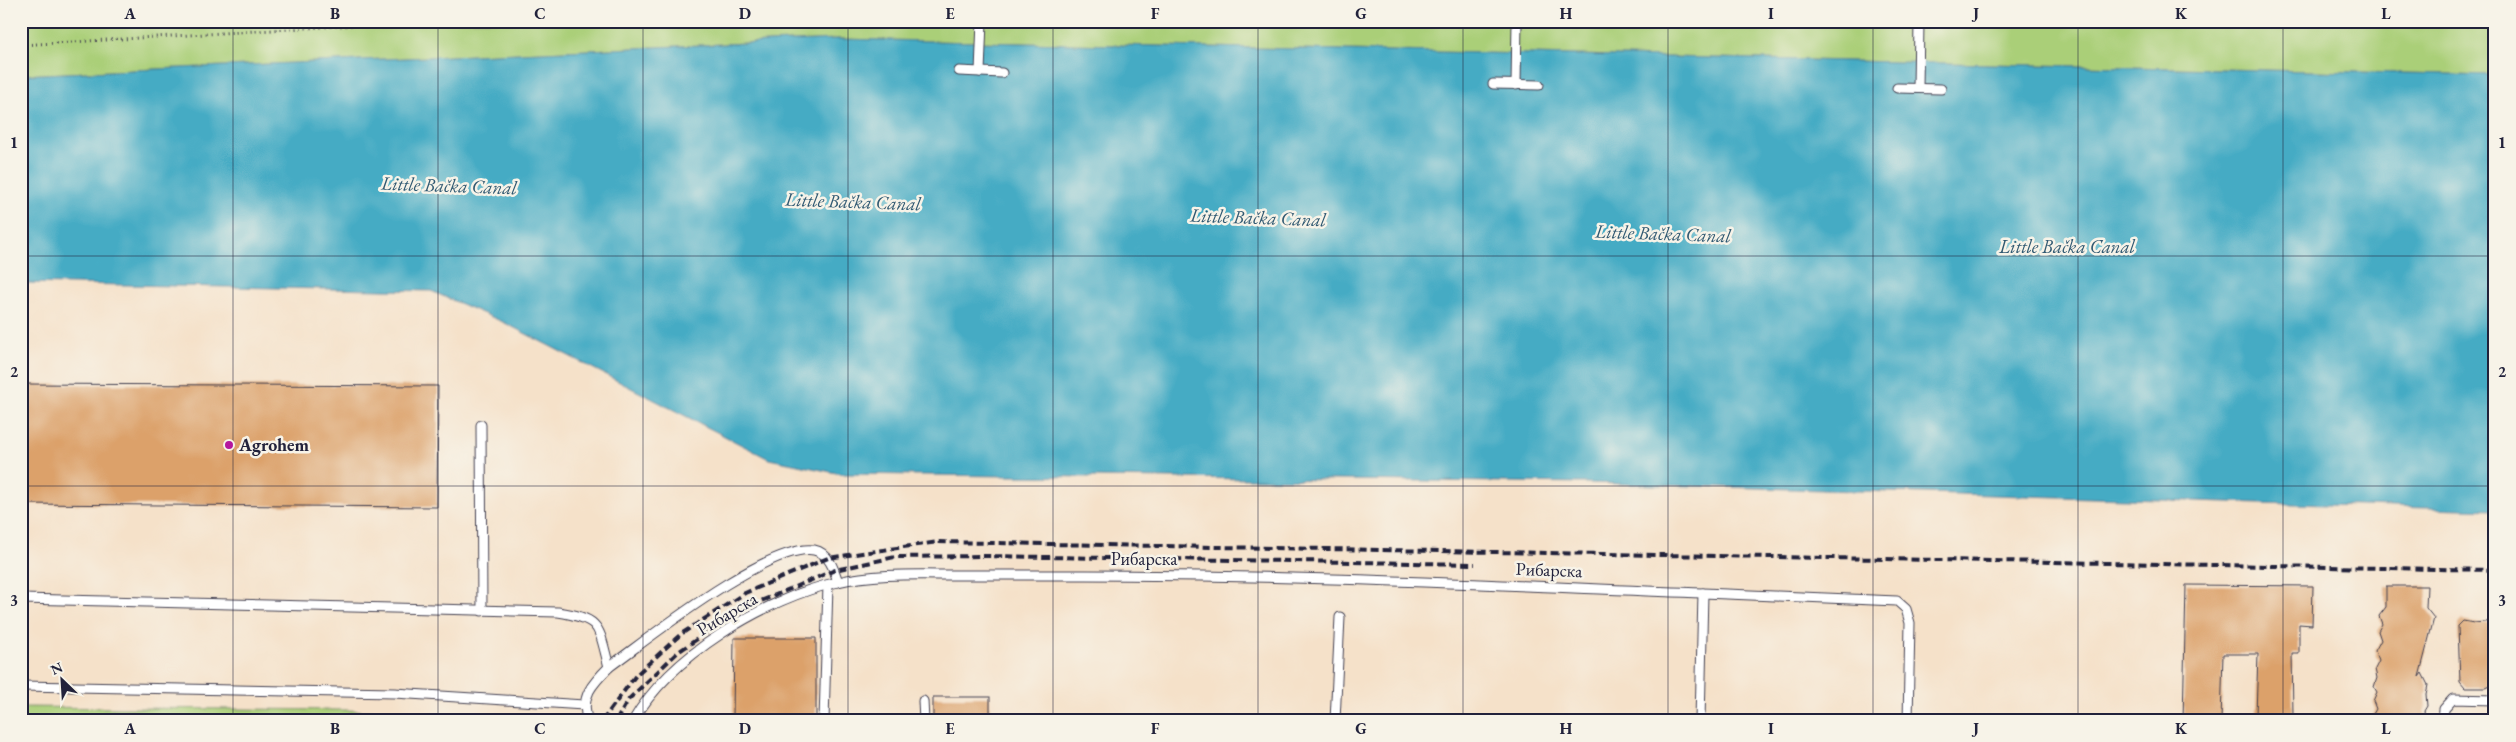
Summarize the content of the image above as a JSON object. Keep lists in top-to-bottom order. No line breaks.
{"streets":{"lane":["Рибарска"]},"water":["Little Bačka Canal"],"places":["Agrohem"],"north":"top left","grid":{"columns":["A","B","C","D","E","F","G","H","I","J","K","L"],"rows":["1","2","3"]}}
